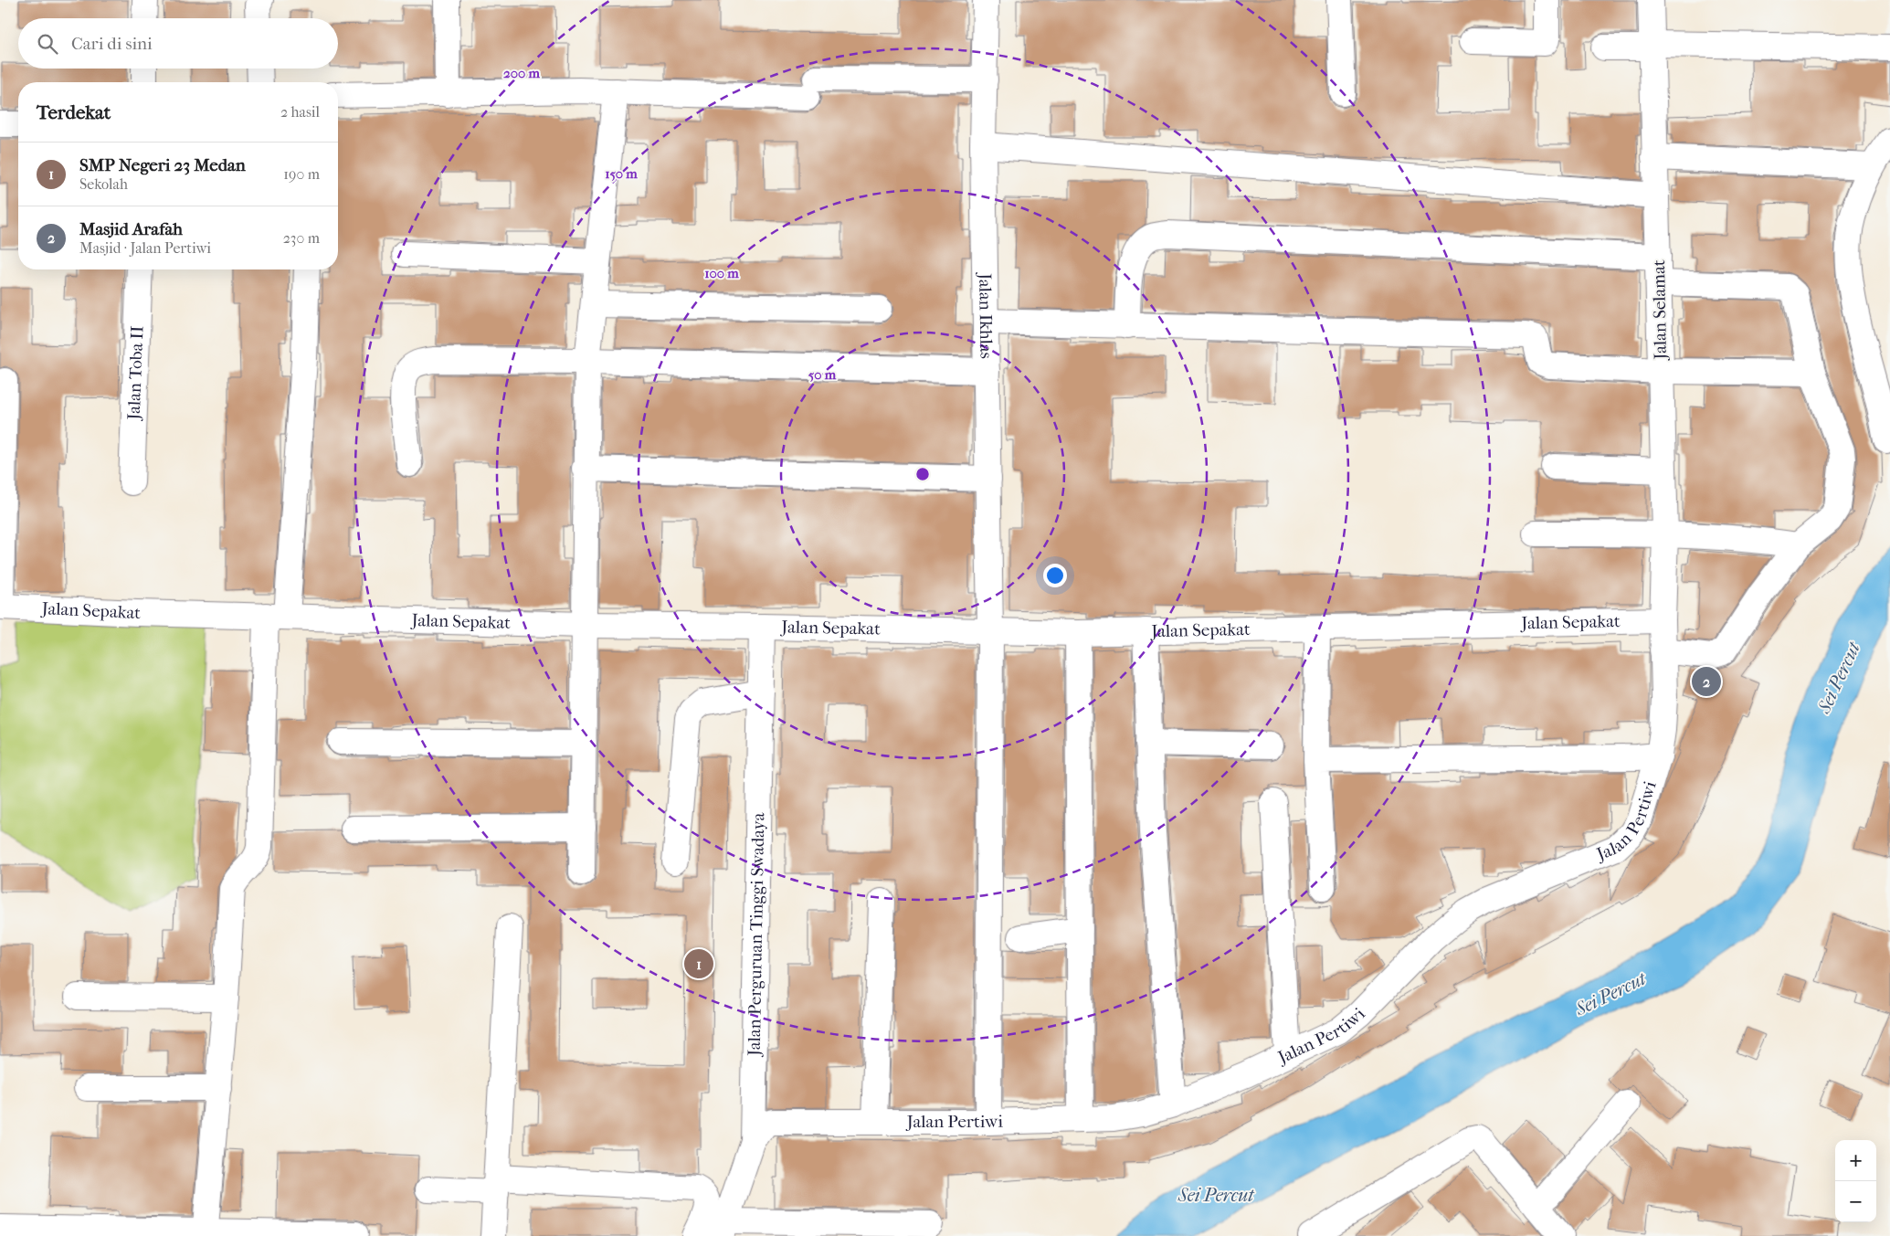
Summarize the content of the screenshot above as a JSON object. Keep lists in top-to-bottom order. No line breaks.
{"streets":{"street":["Jalan Selamat","Jalan Ikhlas","Jalan Toba II","Jalan Sepakat","Jalan Pertiwi","Jalan Perguruan Tinggi Swadaya"]},"crossings":[["Jalan Selamat","Jalan Sepakat"],["Jalan Selamat","Jalan Pertiwi"],["Jalan Ikhlas","Jalan Sepakat"],["Jalan Ikhlas","Jalan Pertiwi"],["Jalan Sepakat","Jalan Pertiwi"],["Jalan Sepakat","Jalan Perguruan Tinggi Swadaya"],["Jalan Pertiwi","Jalan Perguruan Tinggi Swadaya"]],"water":["Sei Percut"],"page":{"search":"Cari di sini","heading":["Terdekat","2 hasil"],"list":[{"mark":"1","name":"SMP Negeri 23 Medan","note":"Sekolah","value":"190 m"},{"mark":"2","name":"Masjid Arafah","note":"Masjid · Jalan Pertiwi","value":"230 m"}],"pins":["2","1"],"map_buttons":["+","−"]},"rings":["200 m","150 m","100 m","50 m"]}
